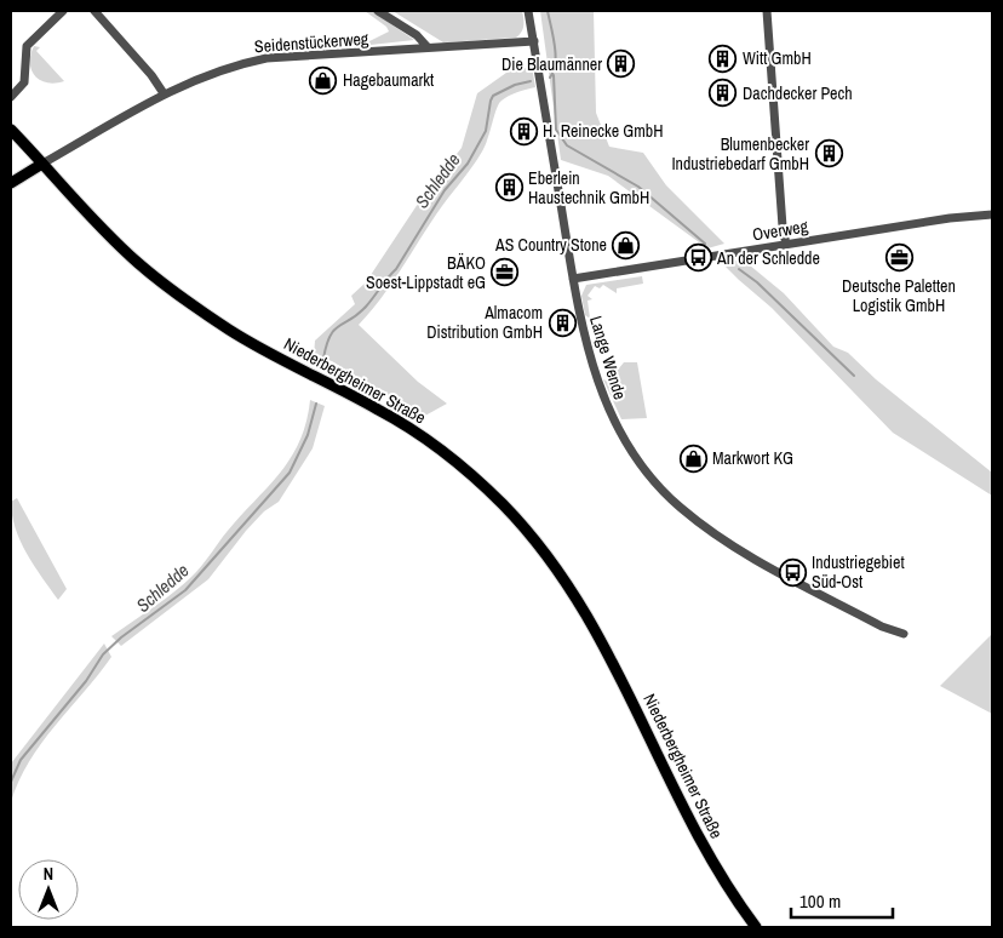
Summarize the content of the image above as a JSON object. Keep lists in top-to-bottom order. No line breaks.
{"streets":{"main road":["Niederbergheimer Straße"],"street":["Seidenstückerweg","Overweg","Lange Wende"]},"crossings":[["Seidenstückerweg","Lange Wende"],["Seidenstückerweg","Niederbergheimer Straße"],["Overweg","Lange Wende"]],"water":["Schledde"],"places":{"building":["Witt GmbH","Die Blaumänner","Dachdecker Pech","H. Reinecke GmbH","Blumenbecker Industriebedarf GmbH","Eberlein Haustechnik GmbH","Almacom Distribution GmbH"],"shop":["Hagebaumarkt","AS Country Stone","Markwort KG"],"bus stop":["An der Schledde","Industriegebiet Süd-Ost"],"office":["Deutsche Paletten Logistik GmbH","BÄKO Soest-Lippstadt eG"]},"scale_bar":"100 m","north":"top"}
